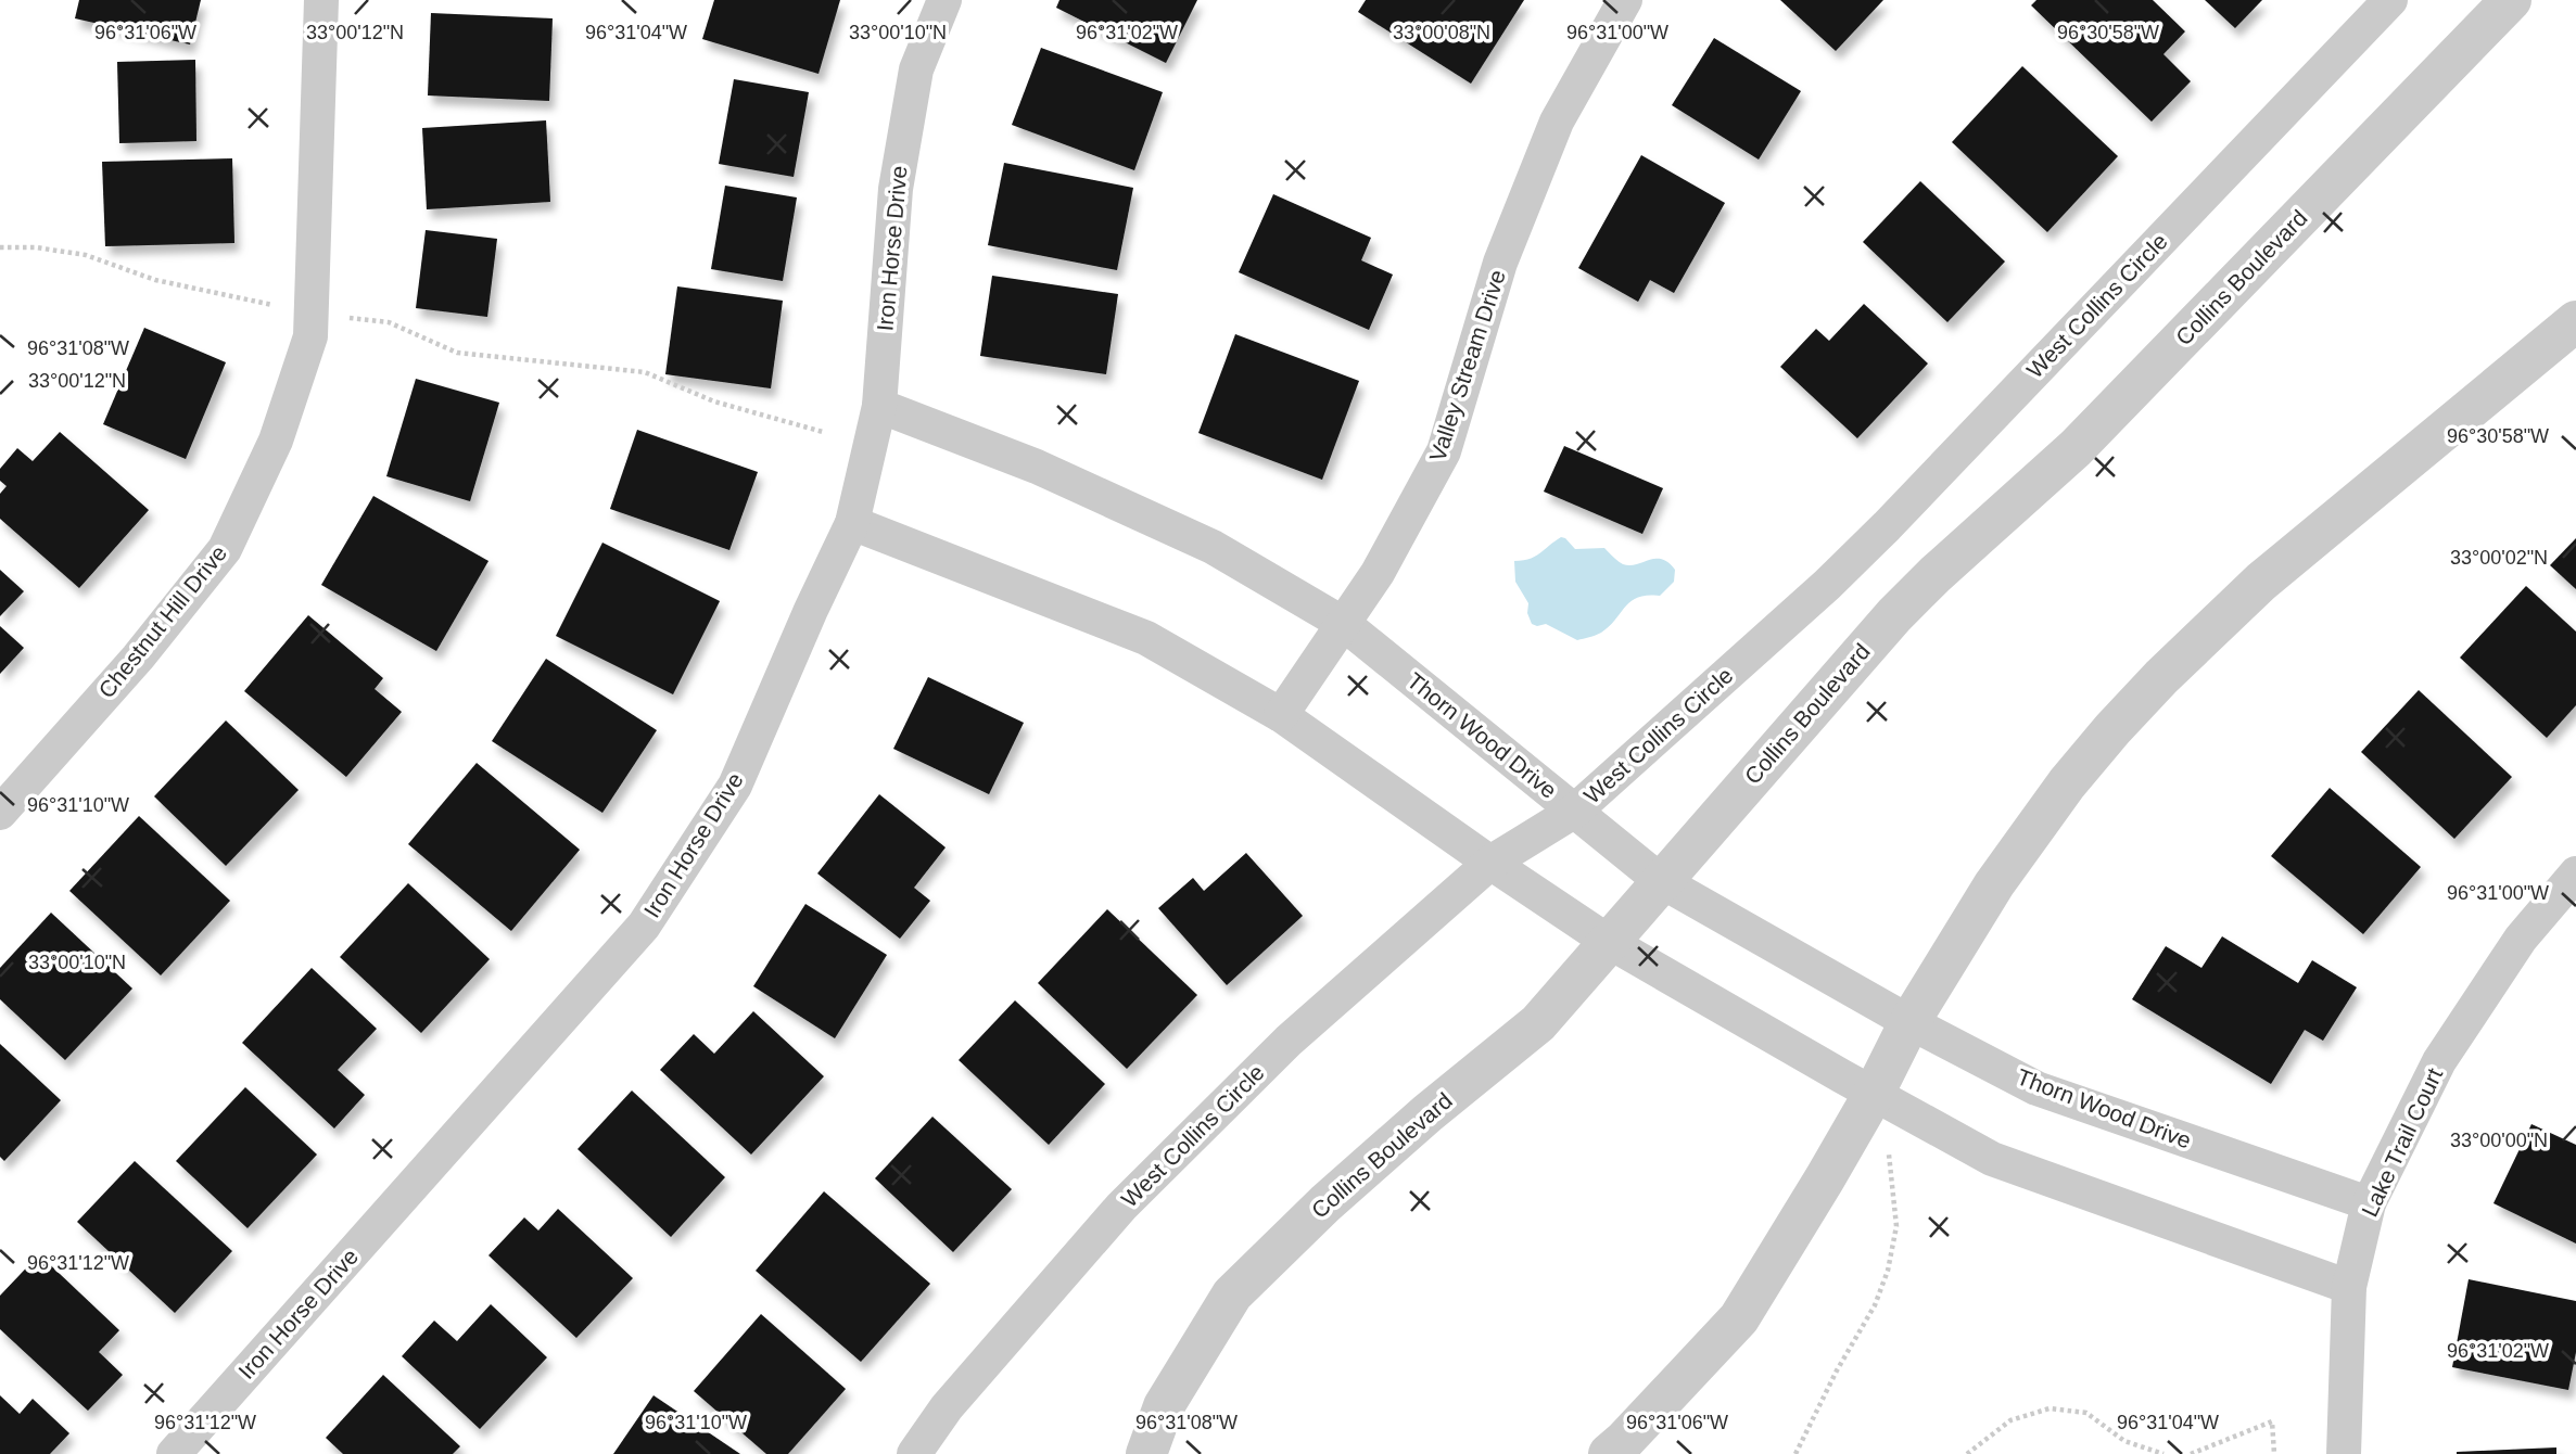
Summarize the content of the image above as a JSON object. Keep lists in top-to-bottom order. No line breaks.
{"streets":{"street":["Iron Horse Drive","Collins Boulevard","West Collins Circle","Valley Stream Drive","Chestnut Hill Drive","Thorn Wood Drive","Lake Trail Court"]},"crossings":[["Iron Horse Drive","Thorn Wood Drive"],["Collins Boulevard","Thorn Wood Drive"],["West Collins Circle","Thorn Wood Drive"],["Valley Stream Drive","Thorn Wood Drive"],["Thorn Wood Drive","Lake Trail Court"]],"coordinates":["96°31'06\"W","96°31'04\"W","96°31'02\"W","96°31'00\"W","96°30'58\"W","33°00'12\"N","33°00'10\"N","33°00'08\"N","96°31'08\"W","33°00'02\"N","96°31'10\"W","33°00'00\"N","96°31'12\"W"]}
